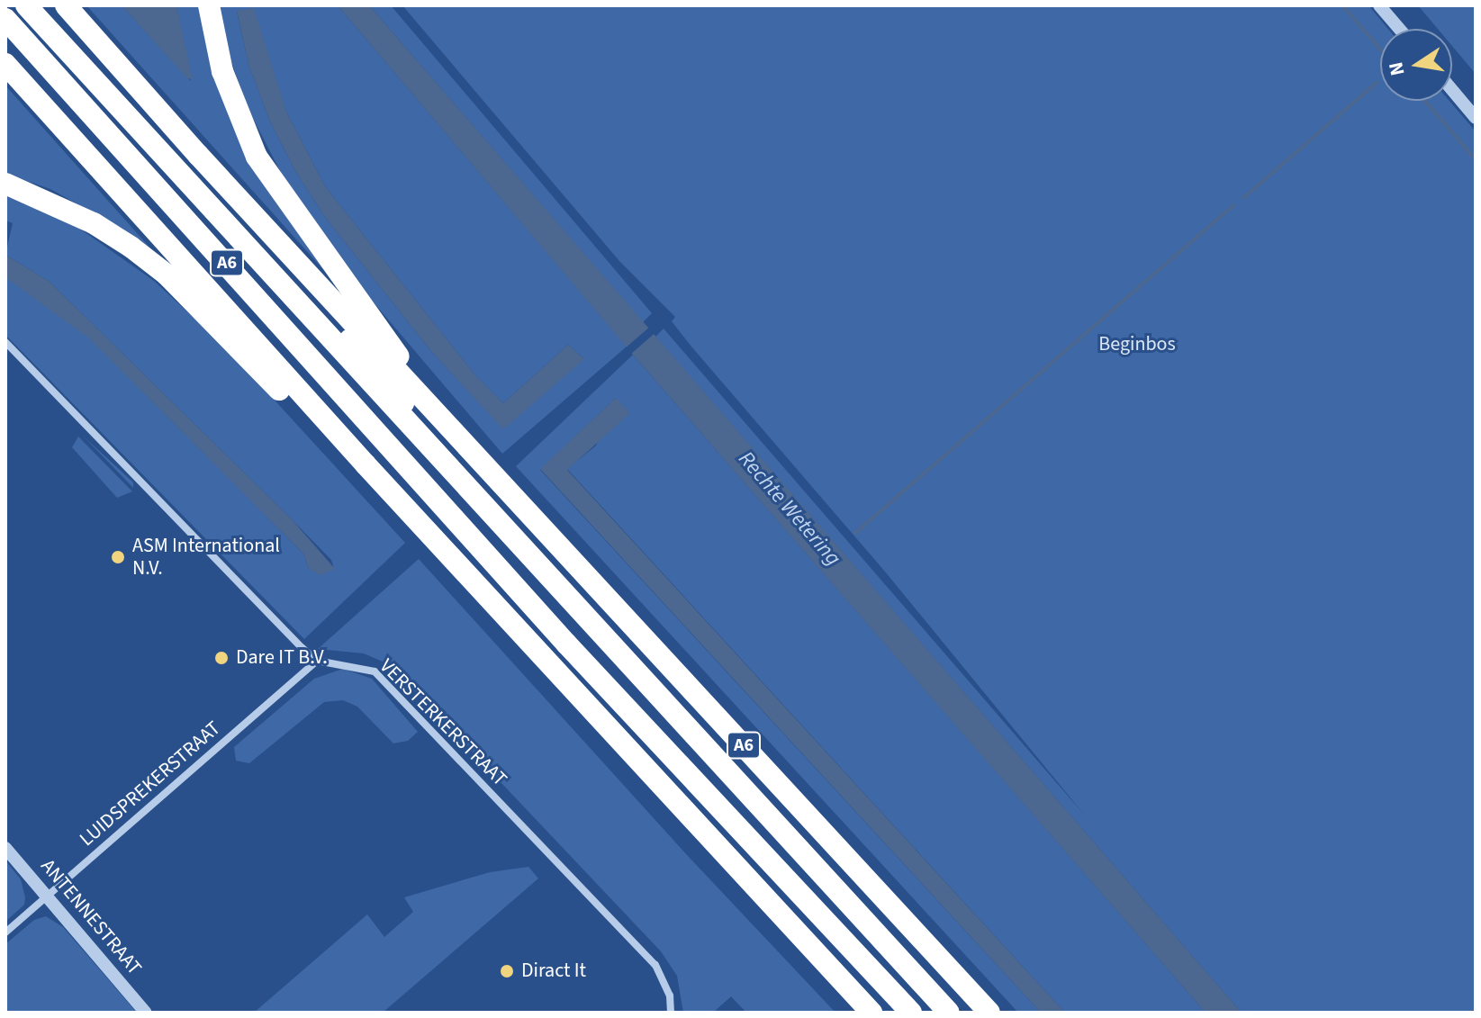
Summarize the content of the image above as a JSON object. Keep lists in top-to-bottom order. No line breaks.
{"streets":{"highway":["A6"],"street":["VERSTERKERSTRAAT","LUIDSPREKERSTRAAT","ANTENNESTRAAT"]},"crossings":[["VERSTERKERSTRAAT","LUIDSPREKERSTRAAT"],["LUIDSPREKERSTRAAT","ANTENNESTRAAT"]],"water":["Rechte Wetering"],"parks":["Beginbos"],"places":["ASM International N.V.","Dare IT B.V.","Diract It"],"north":"left"}
